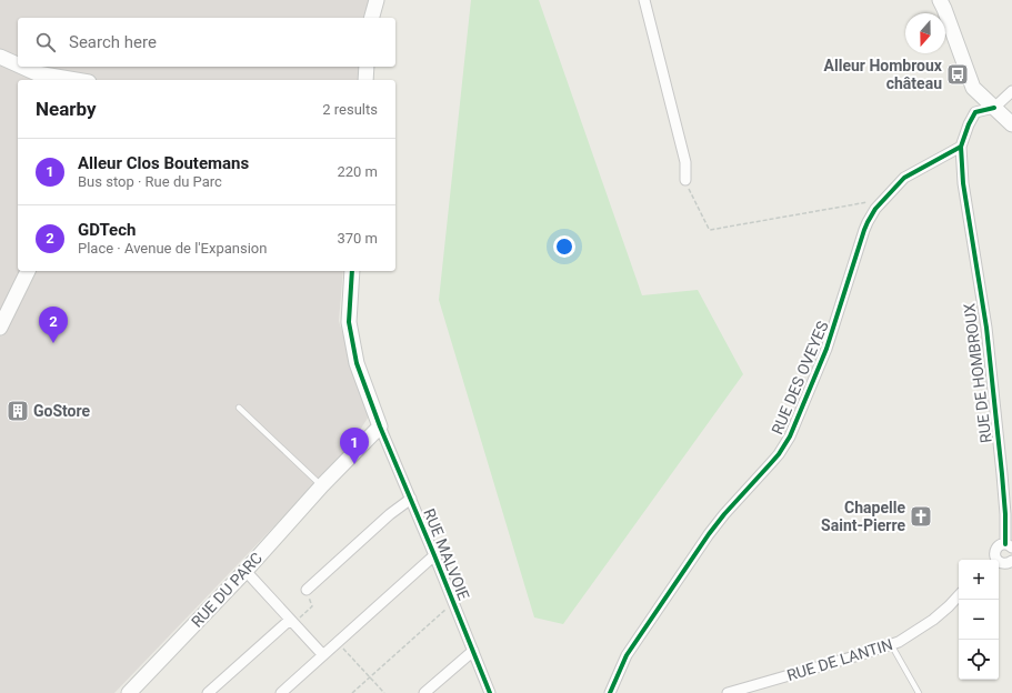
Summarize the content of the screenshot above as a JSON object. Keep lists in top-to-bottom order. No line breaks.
{"streets":{"street":["RUE DE HOMBROUX","RUE DES OVEYES","RUE MALVOIE","RUE DU PARC","RUE DE LANTIN"]},"crossings":[["RUE DE HOMBROUX","RUE DES OVEYES"],["RUE MALVOIE","RUE DU PARC"]],"places":{"bus stop":["Alleur Hombroux château"],"building":["GoStore"],"church":["Chapelle Saint-Pierre"]},"north":"bottom","page":{"search":"Search here","heading":["Nearby","2 results"],"list":[{"mark":"1","name":"Alleur Clos Boutemans","note":"Bus stop · Rue du Parc","value":"220 m"},{"mark":"2","name":"GDTech","note":"Place · Avenue de l'Expansion","value":"370 m"}],"pins":["2","1"],"map_buttons":["+","−"]}}
